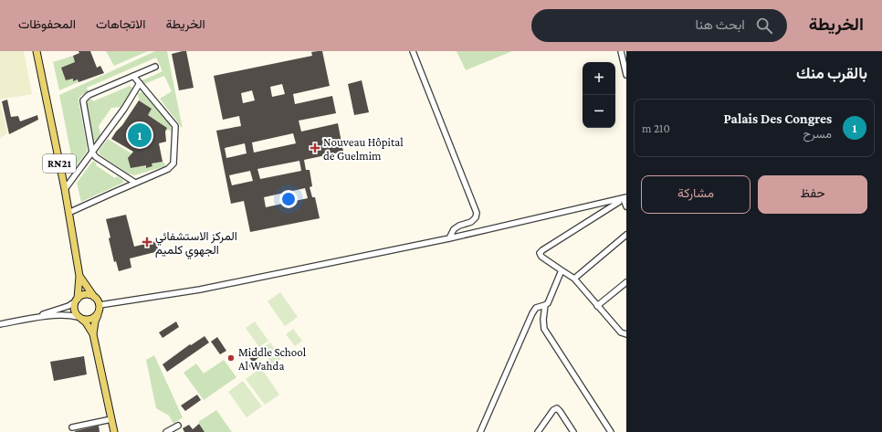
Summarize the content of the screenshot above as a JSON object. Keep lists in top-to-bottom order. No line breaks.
{"streets":{"main road":["RN21"]},"places":{"health":["Nouveau Hôpital de Guelmim","المركز الاستشفائي الجهوي كلميم"],"other":["Middle School Al Wahda"]},"page":{"header":"الخريطة","search":"ابحث هنا","nav":["الخريطة","الاتجاهات","المحفوظات"],"heading":"بالقرب منك","map_buttons":["+","−"],"list":[{"mark":"1","name":"Palais Des Congres","note":"مسرح","value":"210 m"}],"pins":"1","buttons":["حفظ","مشاركة"]}}
